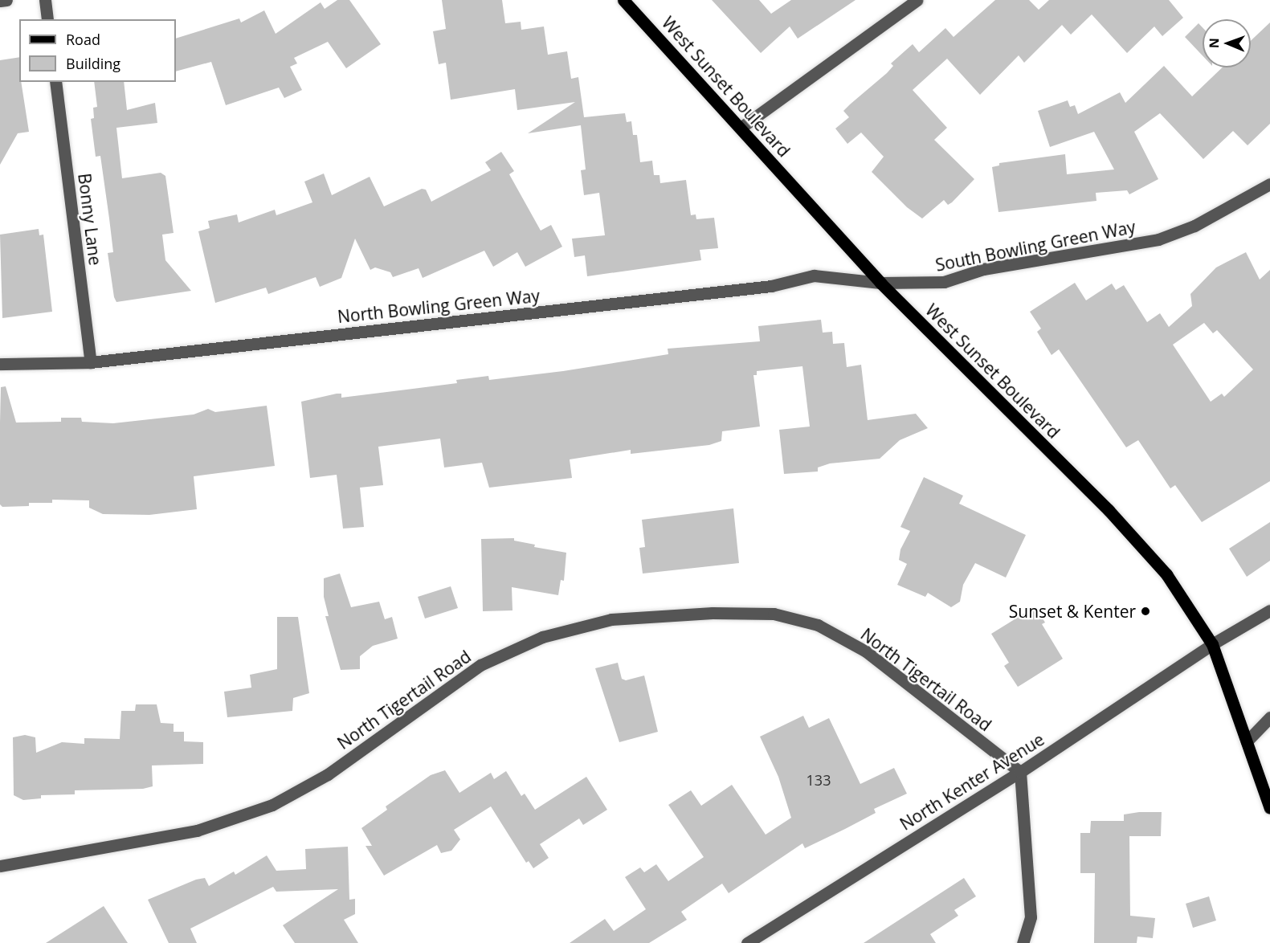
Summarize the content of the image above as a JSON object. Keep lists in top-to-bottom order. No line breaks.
{"streets":{"main road":["West Sunset Boulevard"],"street":["Bonny Lane","South Bowling Green Way","North Bowling Green Way","North Tigertail Road","North Kenter Avenue"]},"crossings":[["West Sunset Boulevard","South Bowling Green Way"],["West Sunset Boulevard","North Bowling Green Way"],["West Sunset Boulevard","North Kenter Avenue"],["Bonny Lane","North Bowling Green Way"],["South Bowling Green Way","North Bowling Green Way"],["North Tigertail Road","North Kenter Avenue"]],"places":["Sunset & Kenter"],"house_numbers":["133"],"legend":["Road","Building"],"north":"left"}
